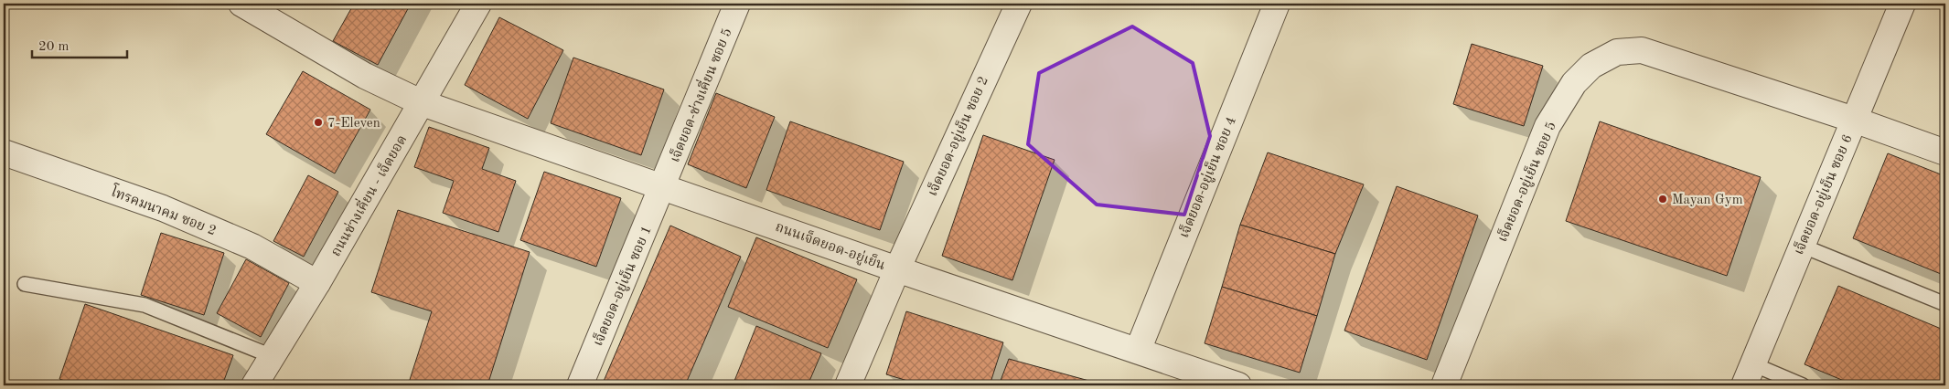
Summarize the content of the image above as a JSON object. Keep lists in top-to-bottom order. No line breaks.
{"streets":{"street":["เจ็ดยอด-ช่างเคี่ยน ซอย 5","เจ็ดยอด-อยู่เย็น ซอย 2","เจ็ดยอด-อยู่เย็น ซอย 4","เจ็ดยอด-อยู่เย็น ซอย 5","เจ็ดยอด-อยู่เย็น ซอย 6","ถนนช่างเคี่ยน - เจ็ดยอด","โทรคมนาคม ซอย 2","ถนนเจ็ดยอด-อยู่เย็น","เจ็ดยอด-อยู่เย็น ซอย 1"]},"crossings":[["เจ็ดยอด-ช่างเคี่ยน ซอย 5","ถนนเจ็ดยอด-อยู่เย็น"],["เจ็ดยอด-ช่างเคี่ยน ซอย 5","เจ็ดยอด-อยู่เย็น ซอย 1"],["เจ็ดยอด-อยู่เย็น ซอย 2","ถนนเจ็ดยอด-อยู่เย็น"],["เจ็ดยอด-อยู่เย็น ซอย 4","ถนนเจ็ดยอด-อยู่เย็น"],["เจ็ดยอด-อยู่เย็น ซอย 5","เจ็ดยอด-อยู่เย็น ซอย 6"],["ถนนช่างเคี่ยน - เจ็ดยอด","โทรคมนาคม ซอย 2"],["ถนนช่างเคี่ยน - เจ็ดยอด","ถนนเจ็ดยอด-อยู่เย็น"],["ถนนเจ็ดยอด-อยู่เย็น","เจ็ดยอด-อยู่เย็น ซอย 1"]],"places":["7-Eleven","Mayan Gym"],"scale_bar":"20 m"}
